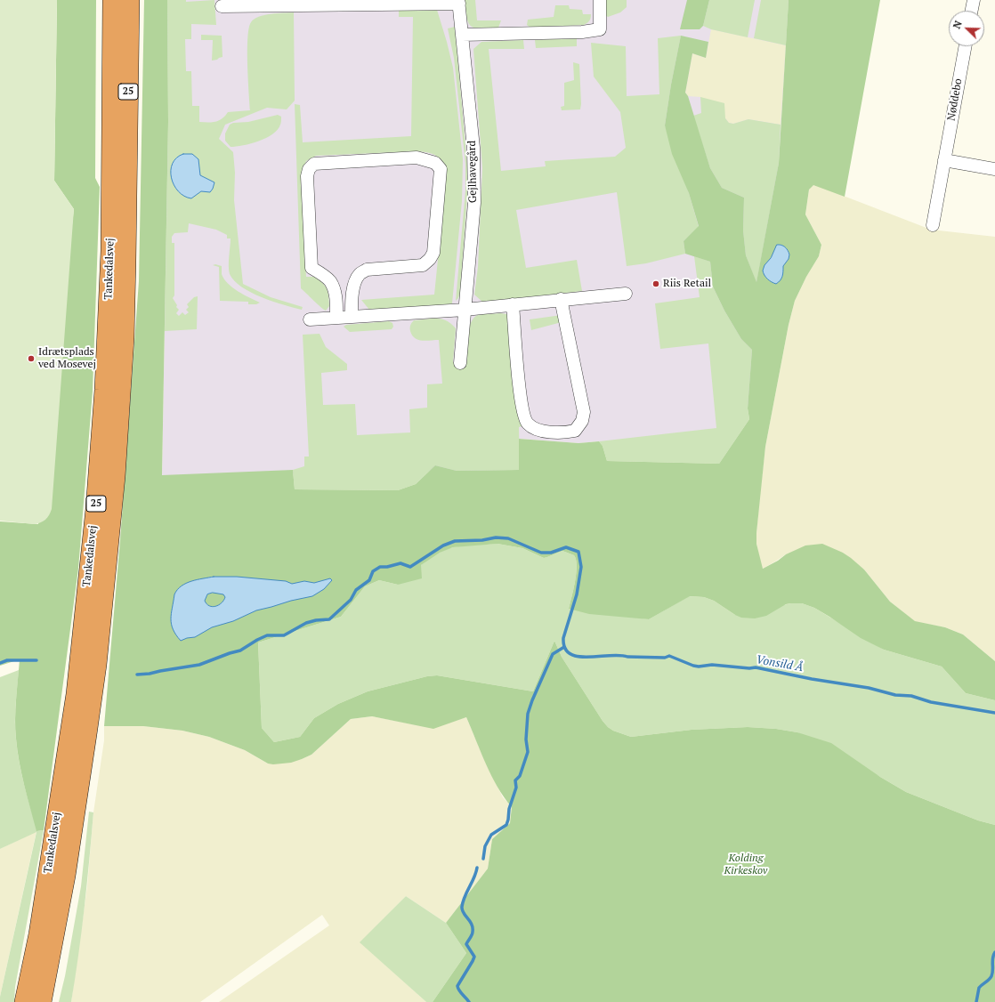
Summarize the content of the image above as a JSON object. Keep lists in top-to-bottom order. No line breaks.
{"streets":{"highway":["25","Tankedalsvej"],"street":["Nøddebo","Gejlhavegård"]},"water":["Vonsild Å"],"parks":["Kolding Kirkeskov"],"places":["Riis Retail","Idrætsplads ved Mosevej"],"north":"top left"}
